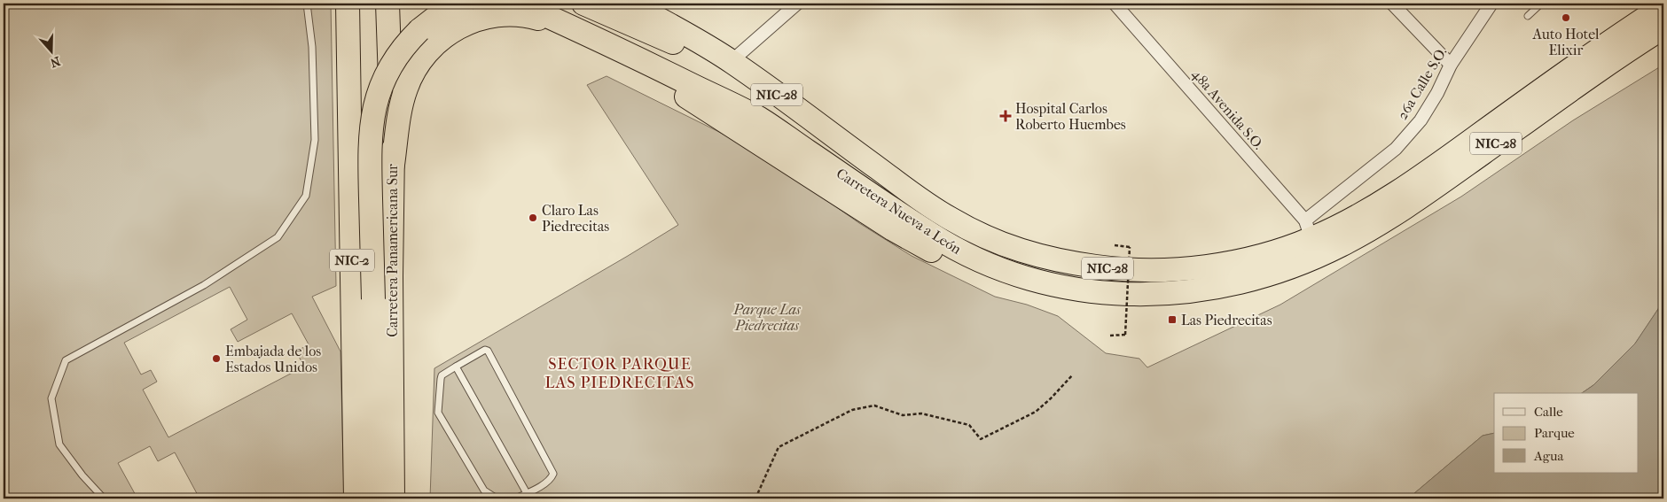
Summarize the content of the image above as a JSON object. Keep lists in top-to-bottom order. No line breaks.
{"streets":{"highway":["NIC-28","Carretera Nueva a León","Carretera Panamericana Sur","NIC-2"],"street":["26a Calle S.O.","48a Avenida S.O."]},"crossings":[["26a Calle S.O.","48a Avenida S.O."],["26a Calle S.O.","Carretera Nueva a León"],["48a Avenida S.O.","Carretera Nueva a León"]],"districts":["SECTOR PARQUE LAS PIEDRECITAS"],"parks":["Parque Las Piedrecitas"],"places":{"other":["Auto Hotel Elixir","Claro Las Piedrecitas","Embajada de los Estados Unidos"],"health":["Hospital Carlos Roberto Huembes"],"transit":["Las Piedrecitas"]},"legend":["Calle","Parque","Agua"],"north":"bottom"}
